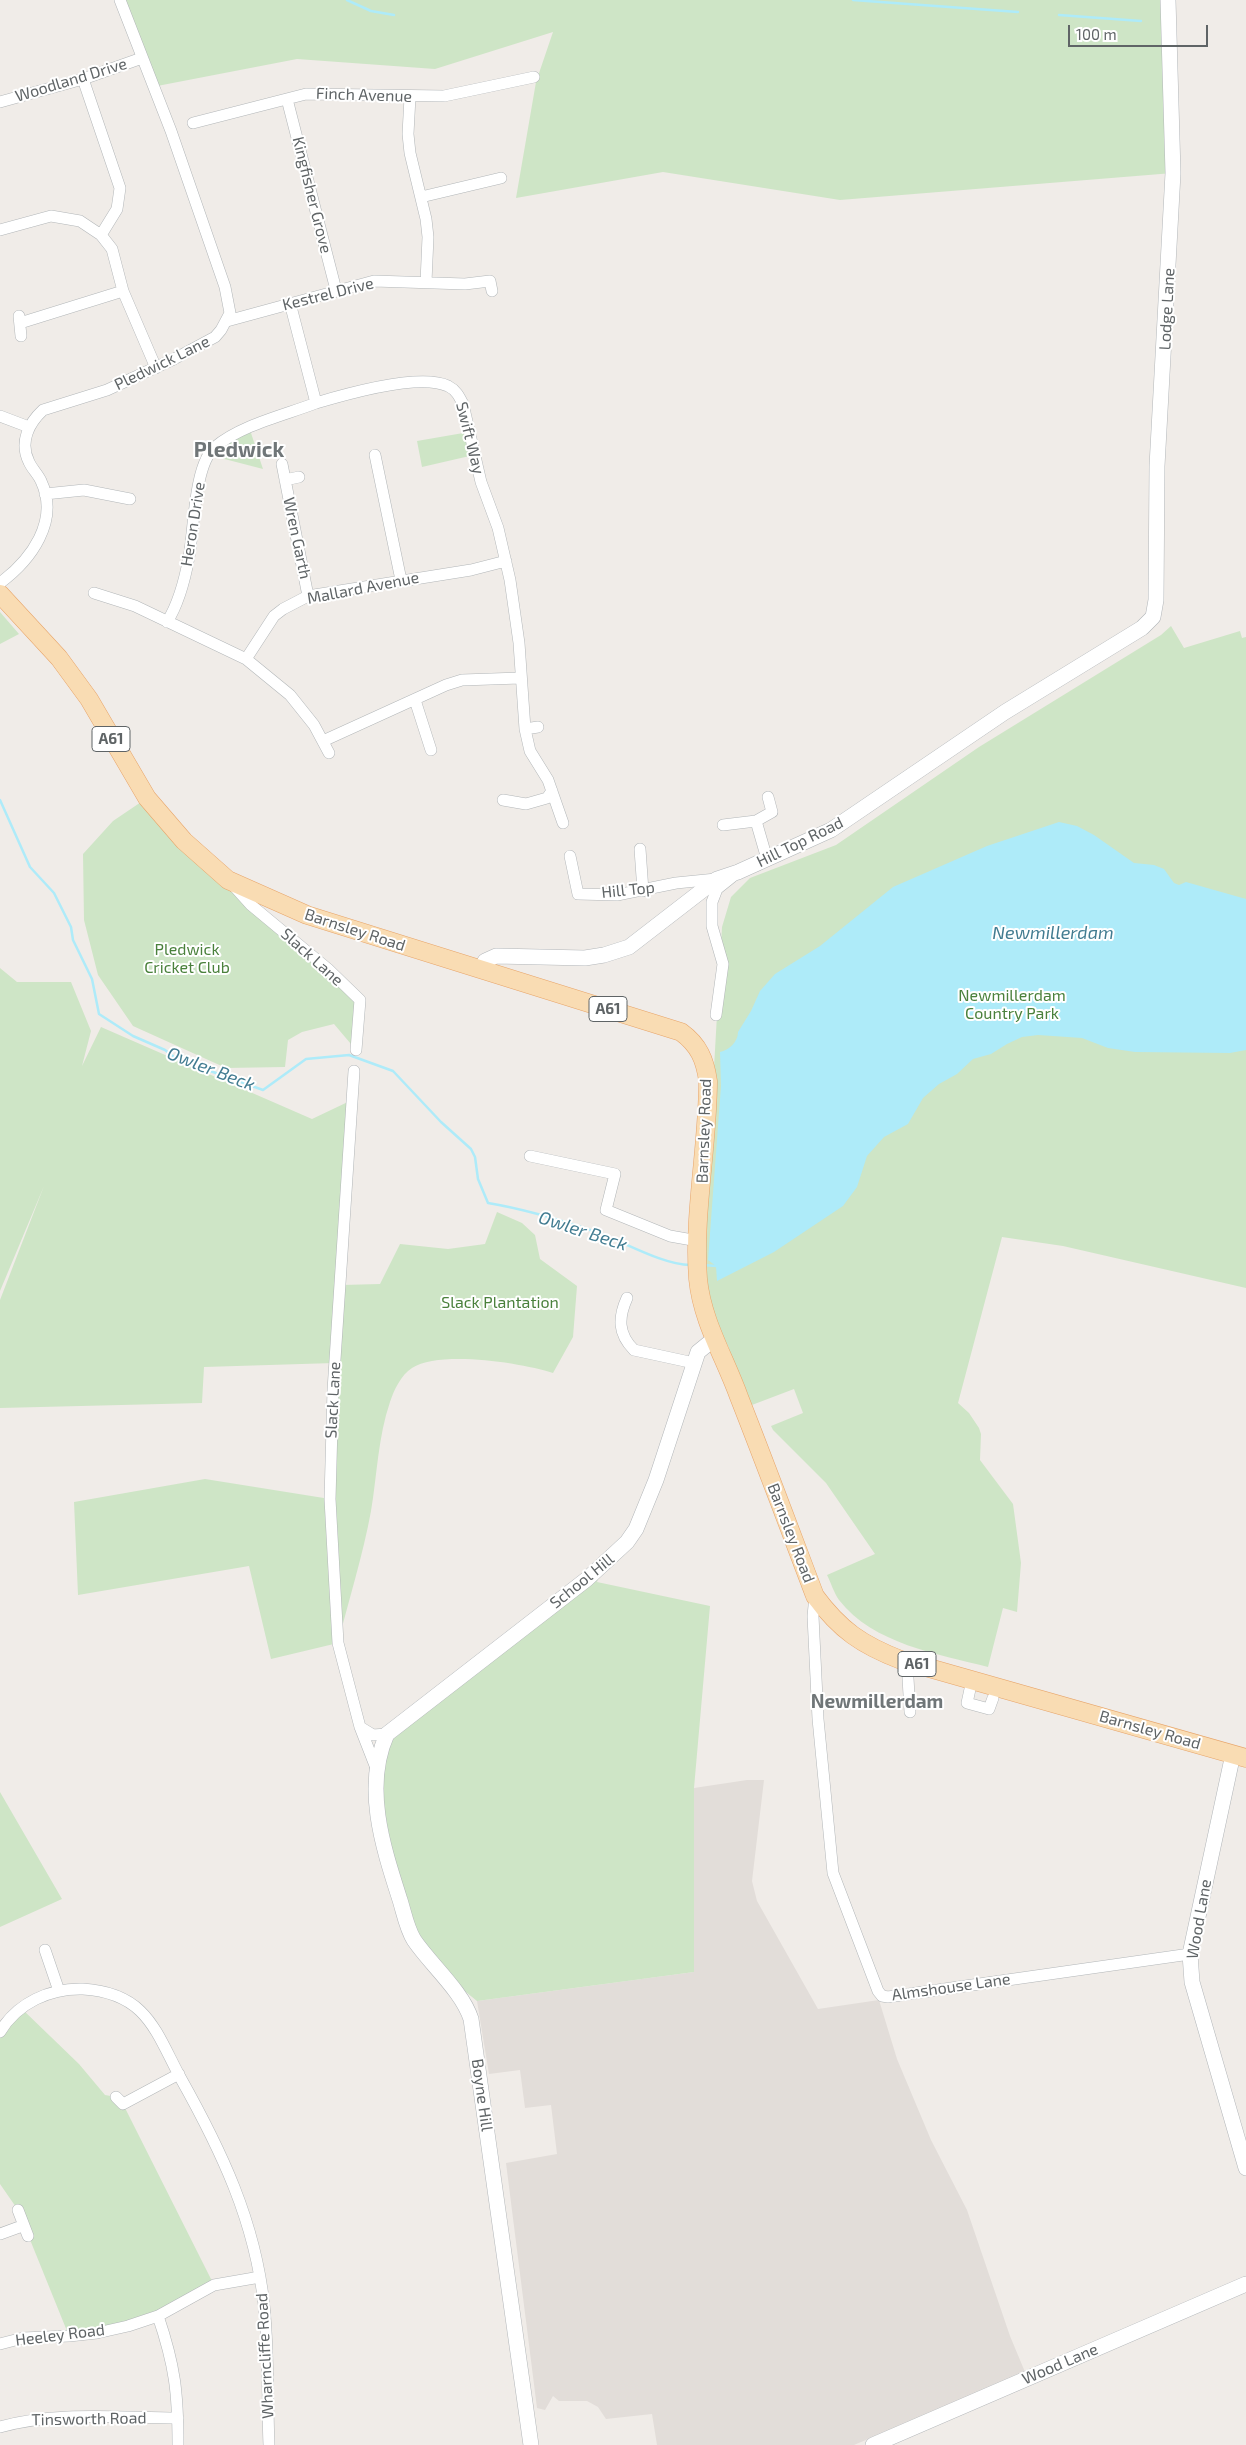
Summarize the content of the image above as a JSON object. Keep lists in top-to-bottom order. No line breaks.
{"streets":{"main road":["A61","Barnsley Road"],"street":["Woodland Drive","Finch Avenue","Kingfisher Grove","Kestrel Drive","Lodge Lane","Pledwick Lane","Swift Way","Heron Drive","Wren Garth","Mallard Avenue","Hill Top Road","Hill Top","Slack Lane","School Hill","Wood Lane","Almshouse Lane","Boyne Hill","Heeley Road","Wharncliffe Road","Tinsworth Road"]},"crossings":[["Finch Avenue","Kingfisher Grove"],["Kingfisher Grove","Kestrel Drive"],["Kestrel Drive","Pledwick Lane"],["Lodge Lane","Hill Top Road"],["Swift Way","Heron Drive"],["Swift Way","Mallard Avenue"],["Wren Garth","Mallard Avenue"],["Hill Top Road","Hill Top"],["Hill Top Road","Barnsley Road"],["Barnsley Road","Slack Lane"],["Barnsley Road","School Hill"],["Barnsley Road","Wood Lane"],["Barnsley Road","Almshouse Lane"],["Slack Lane","Boyne Hill"],["Wood Lane","Almshouse Lane"],["Heeley Road","Wharncliffe Road"]],"districts":["Pledwick","Newmillerdam"],"water":["Newmillerdam","Owler Beck"],"parks":["Pledwick Cricket Club","Newmillerdam Country Park","Slack Plantation"],"scale_bar":"100 m"}
